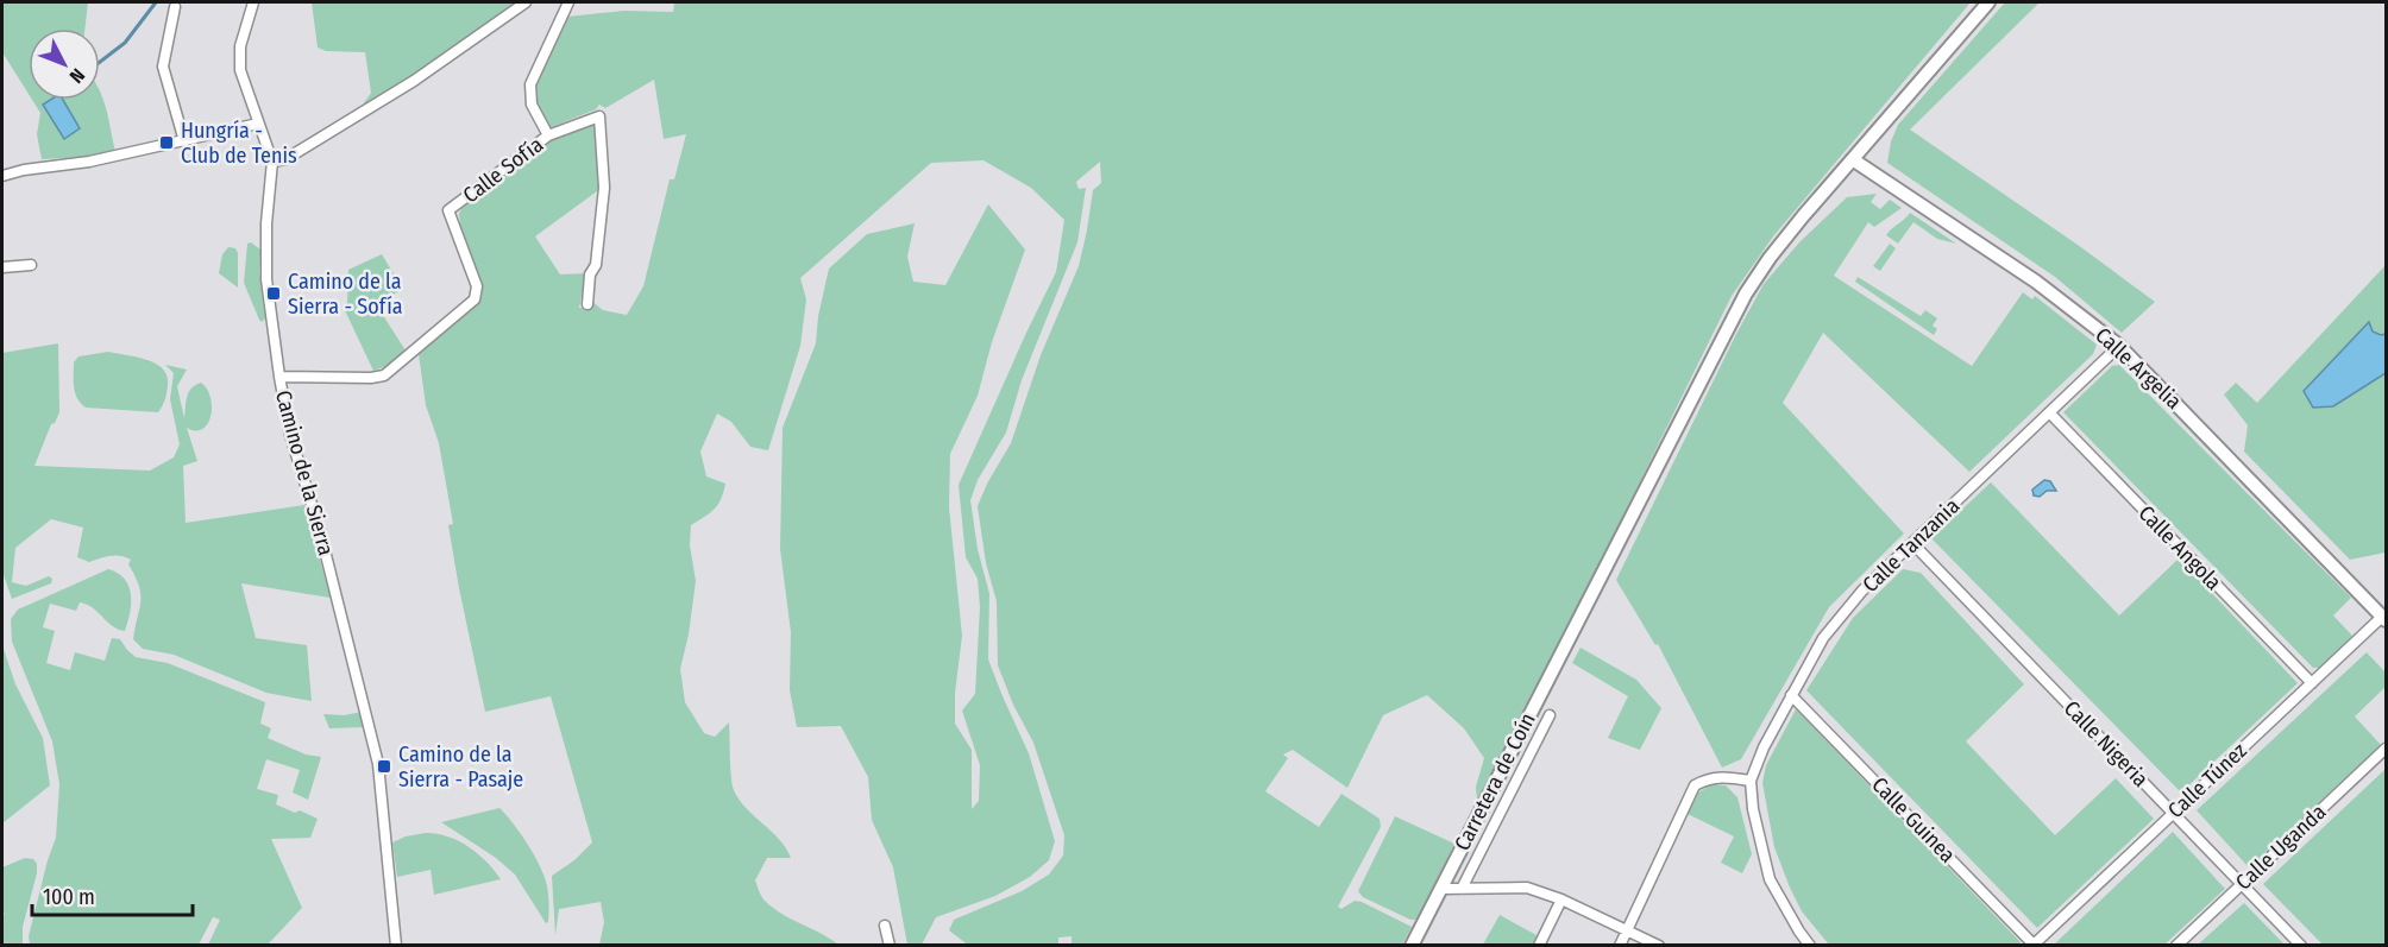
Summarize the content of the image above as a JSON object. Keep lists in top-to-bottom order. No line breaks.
{"streets":{"street":["Calle Sofía","Calle Argelia","Camino de la Sierra","Calle Tanzania","Calle Angola","Calle Nigeria","Calle Túnez","Carretera de Coín","Calle Guinea","Calle Uganda"]},"crossings":[["Calle Sofía","Camino de la Sierra"],["Calle Argelia","Calle Tanzania"],["Calle Argelia","Calle Túnez"],["Calle Argelia","Carretera de Coín"],["Calle Tanzania","Calle Angola"],["Calle Tanzania","Calle Nigeria"],["Calle Tanzania","Calle Guinea"],["Calle Angola","Calle Túnez"],["Calle Nigeria","Calle Túnez"],["Calle Nigeria","Calle Uganda"],["Calle Túnez","Calle Guinea"]],"places":{"transit":["Hungría - Club de Tenis","Camino de la Sierra - Sofía","Camino de la Sierra - Pasaje"]},"scale_bar":"100 m","north":"bottom right"}
